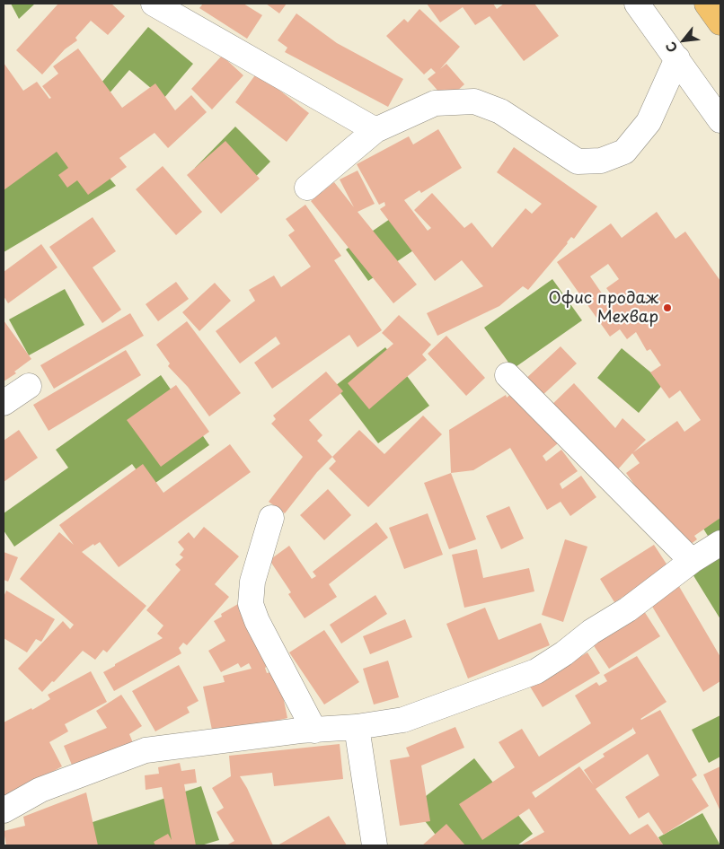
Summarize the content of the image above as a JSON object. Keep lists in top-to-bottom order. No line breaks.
{"places":["Офис продаж Мехвар"],"north":"bottom left"}
